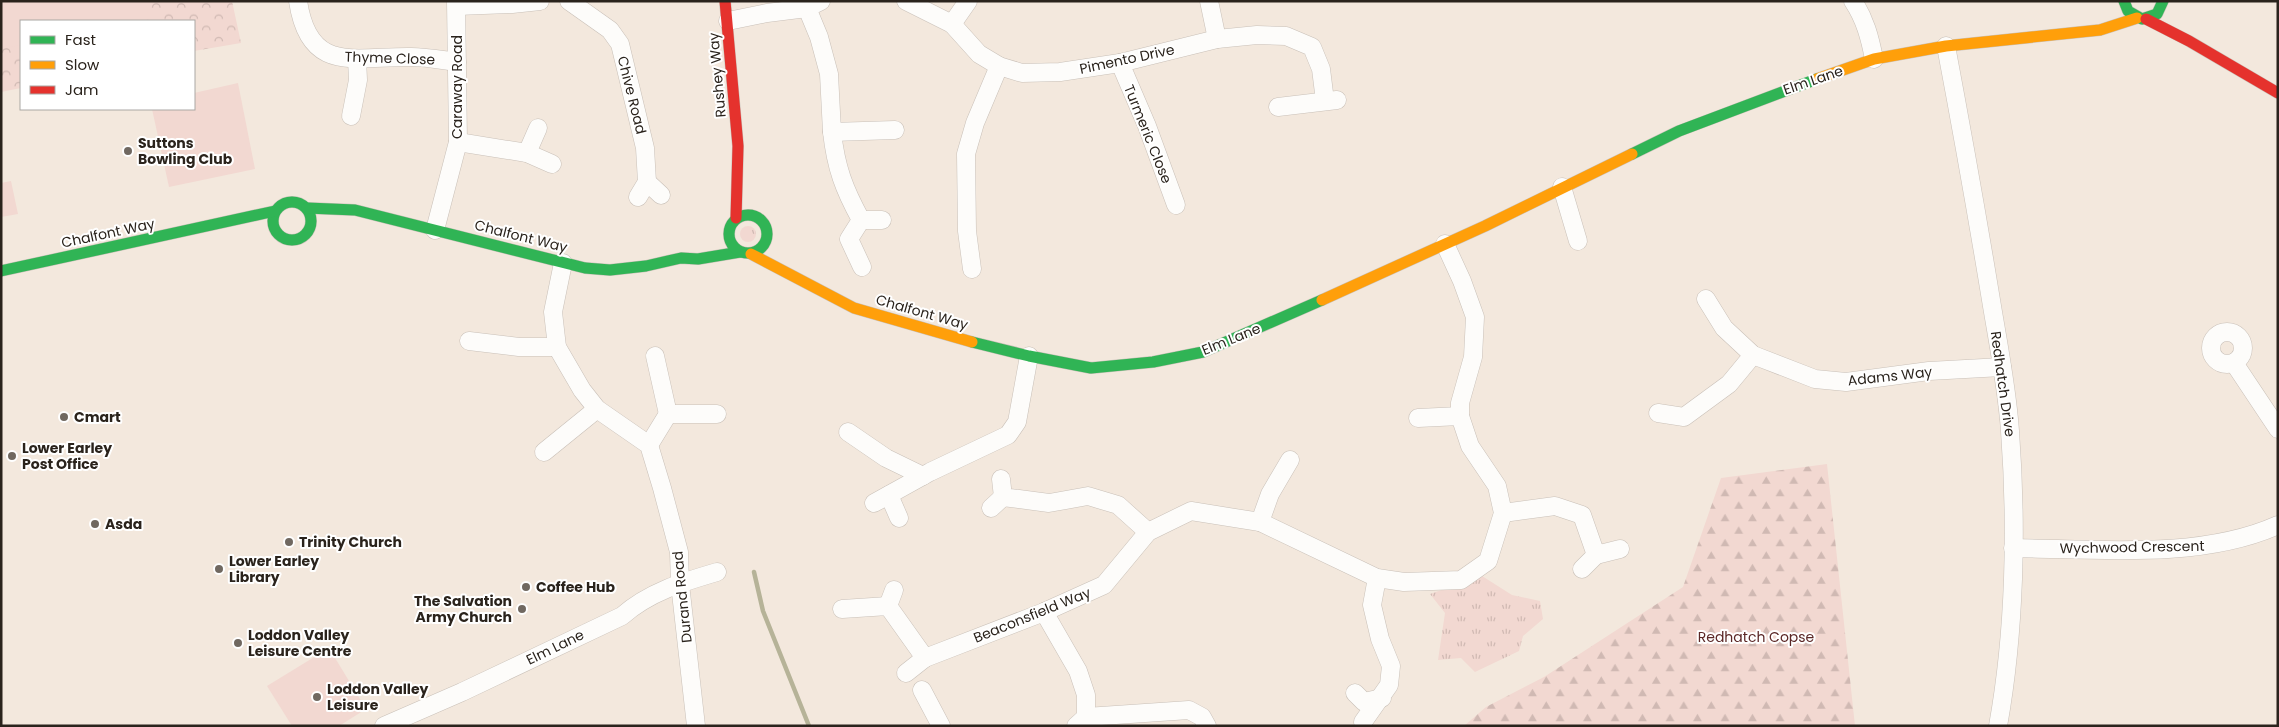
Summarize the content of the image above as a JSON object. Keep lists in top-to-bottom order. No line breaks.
{"streets":{"street":["Thyme Close","Pimento Drive","Rushey Way","Elm Lane","Caraway Road","Chive Road","Turmeric Close","Chalfont Way","Adams Way","Redhatch Drive","Wychwood Crescent","Durand Road","Beaconsfield Way"]},"crossings":[["Thyme Close","Caraway Road"],["Pimento Drive","Turmeric Close"],["Rushey Way","Chalfont Way"],["Elm Lane","Chalfont Way"],["Elm Lane","Redhatch Drive"],["Elm Lane","Durand Road"],["Elm Lane","Beaconsfield Way"],["Caraway Road","Chalfont Way"],["Adams Way","Redhatch Drive"],["Redhatch Drive","Wychwood Crescent"]],"parks":["Redhatch Copse"],"places":["Suttons Bowling Club","Cmart","Lower Earley Post Office","Asda","Trinity Church","Lower Earley Library","Coffee Hub","The Salvation Army Church","Loddon Valley Leisure Centre","Loddon Valley Leisure"],"legend":["Fast","Slow","Jam"]}
